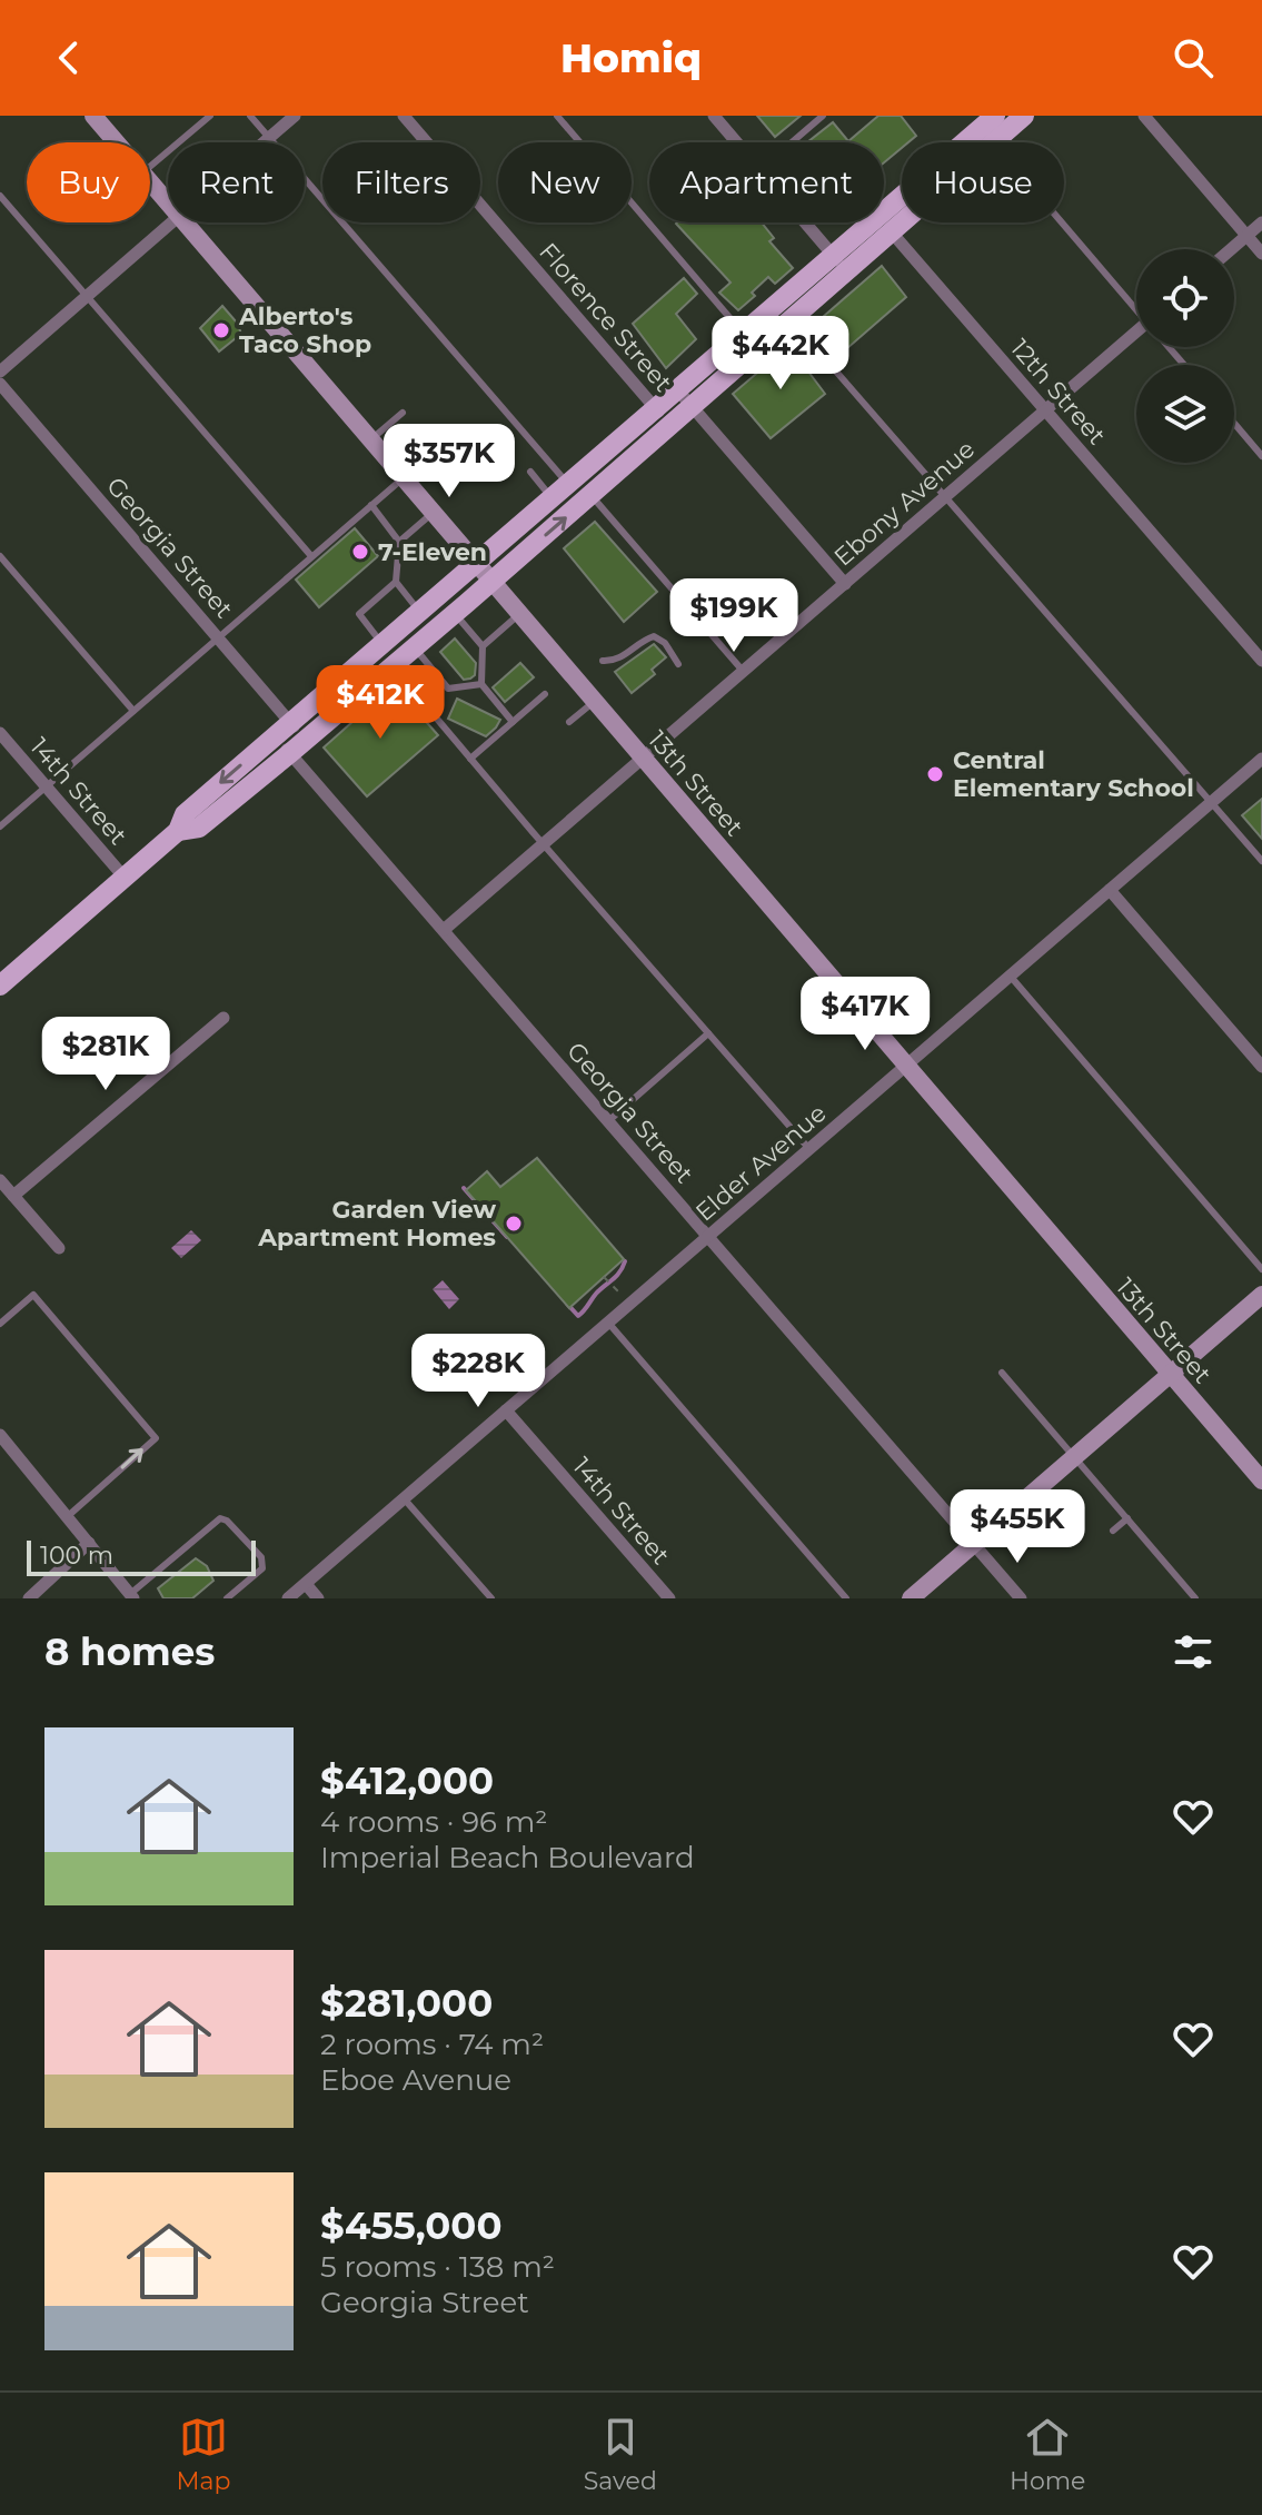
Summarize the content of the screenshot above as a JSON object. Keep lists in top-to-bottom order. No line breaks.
{"streets":{"main road":["13th Street"],"street":["Florence Street","12th Street","Ebony Avenue","Georgia Street","14th Street","Elder Avenue"]},"crossings":[["Florence Street","Ebony Avenue"],["12th Street","Ebony Avenue"],["Ebony Avenue","Georgia Street"],["Ebony Avenue","13th Street"],["Georgia Street","Elder Avenue"],["13th Street","Elder Avenue"],["14th Street","Elder Avenue"]],"places":["Alberto's Taco Shop","7-Eleven","Central Elementary School","Garden View Apartment Homes"],"scale_bar":"100 m","page":{"header":"Homiq","chip":["Buy","Rent","Filters","New","Apartment","House"],"price":["$442K","$357K","$199K","$412K","$417K","$281K","$228K","$455K"],"scale":"100 m","heading":"8 homes","list":[{"name":"$412,000","note":"4 rooms · 96 m² · Imperial Beach Boulevard"},{"name":"$281,000","note":"2 rooms · 74 m² · Eboe Avenue"},{"name":"$455,000","note":"5 rooms · 138 m² · Georgia Street"}],"tabs":["Map","Saved","Home"]}}
